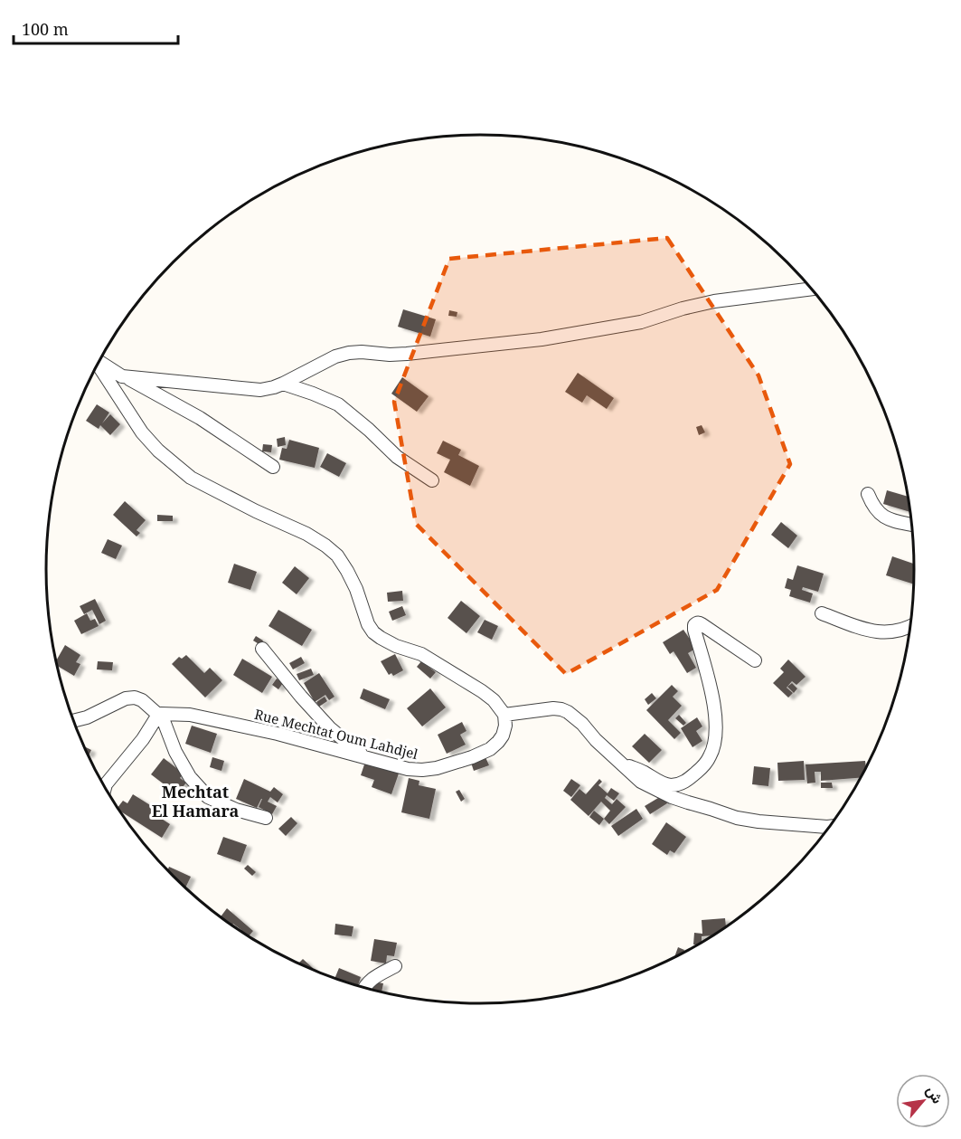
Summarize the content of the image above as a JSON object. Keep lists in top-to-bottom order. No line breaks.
{"streets":{"street":["Rue Mechtat Oum Lahdjel"]},"districts":["Mechtat El Hamara"],"scale_bar":"100 m","north":"top right"}
